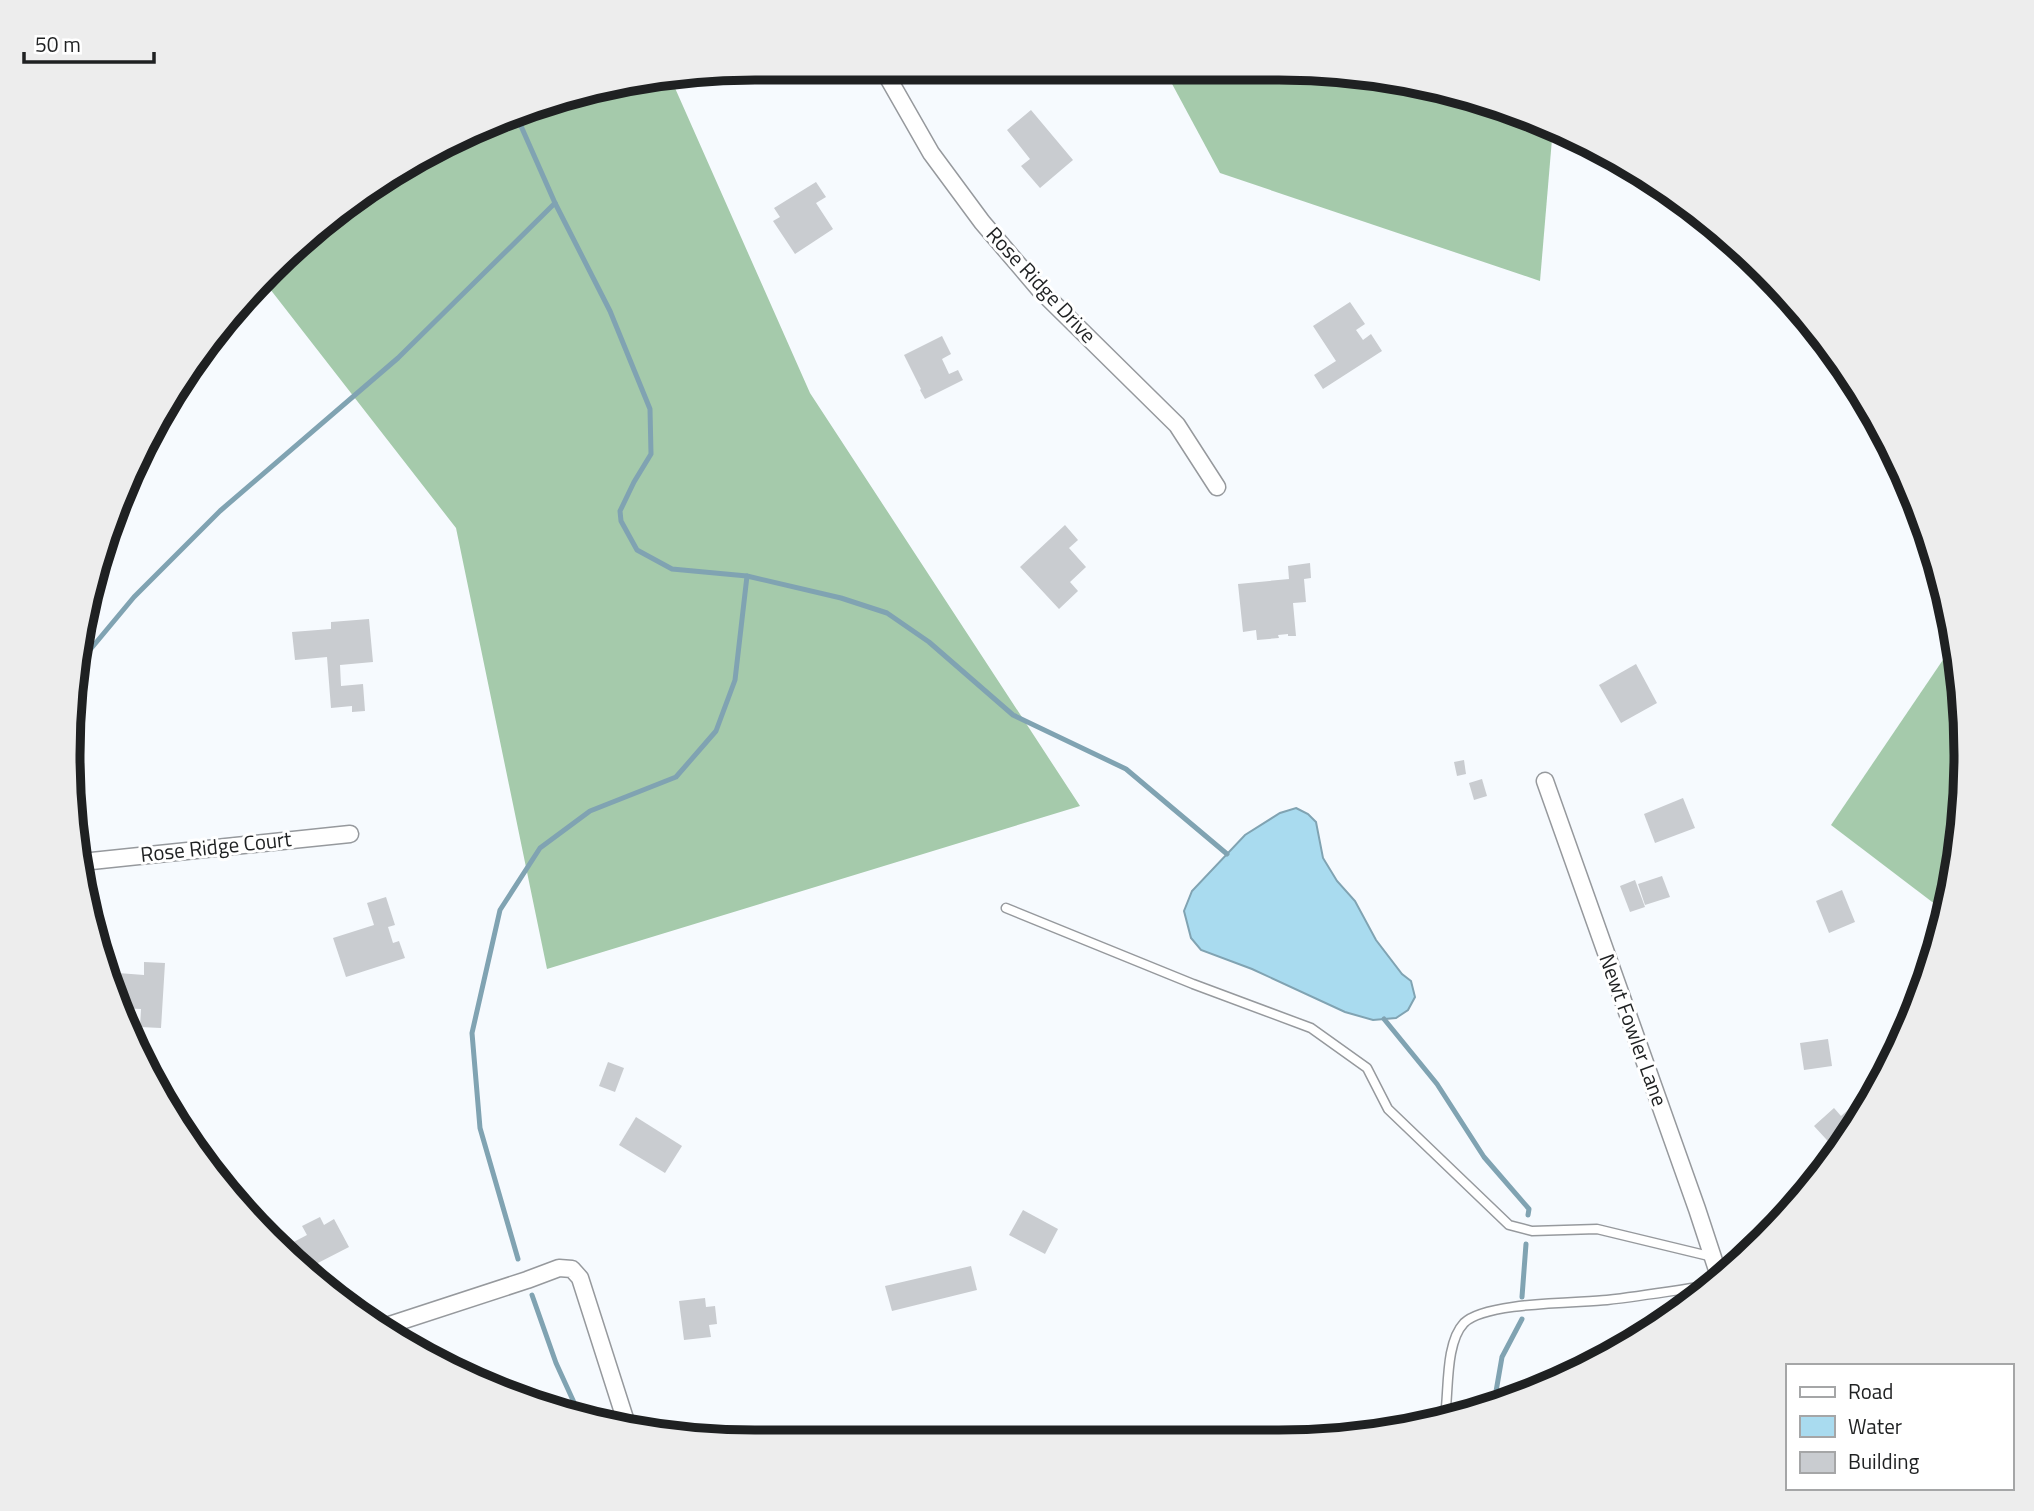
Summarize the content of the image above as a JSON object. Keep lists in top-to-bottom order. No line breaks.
{"streets":{"street":["Rose Ridge Drive","Rose Ridge Court","Newt Fowler Lane"]},"legend":["Road","Water","Building"],"scale_bar":"50 m"}
